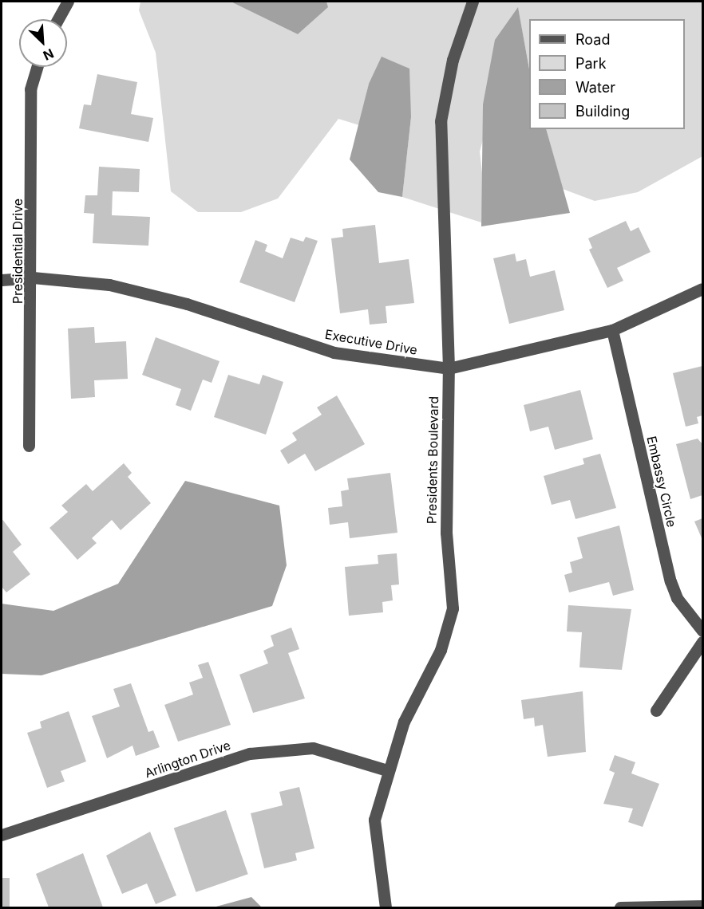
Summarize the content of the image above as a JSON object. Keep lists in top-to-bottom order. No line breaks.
{"streets":{"street":["Presidential Drive","Executive Drive","Presidents Boulevard","Embassy Circle","Arlington Drive"]},"crossings":[["Presidential Drive","Executive Drive"],["Executive Drive","Presidents Boulevard"],["Executive Drive","Embassy Circle"],["Presidents Boulevard","Arlington Drive"]],"legend":["Road","Park","Water","Building"],"north":"bottom right"}
